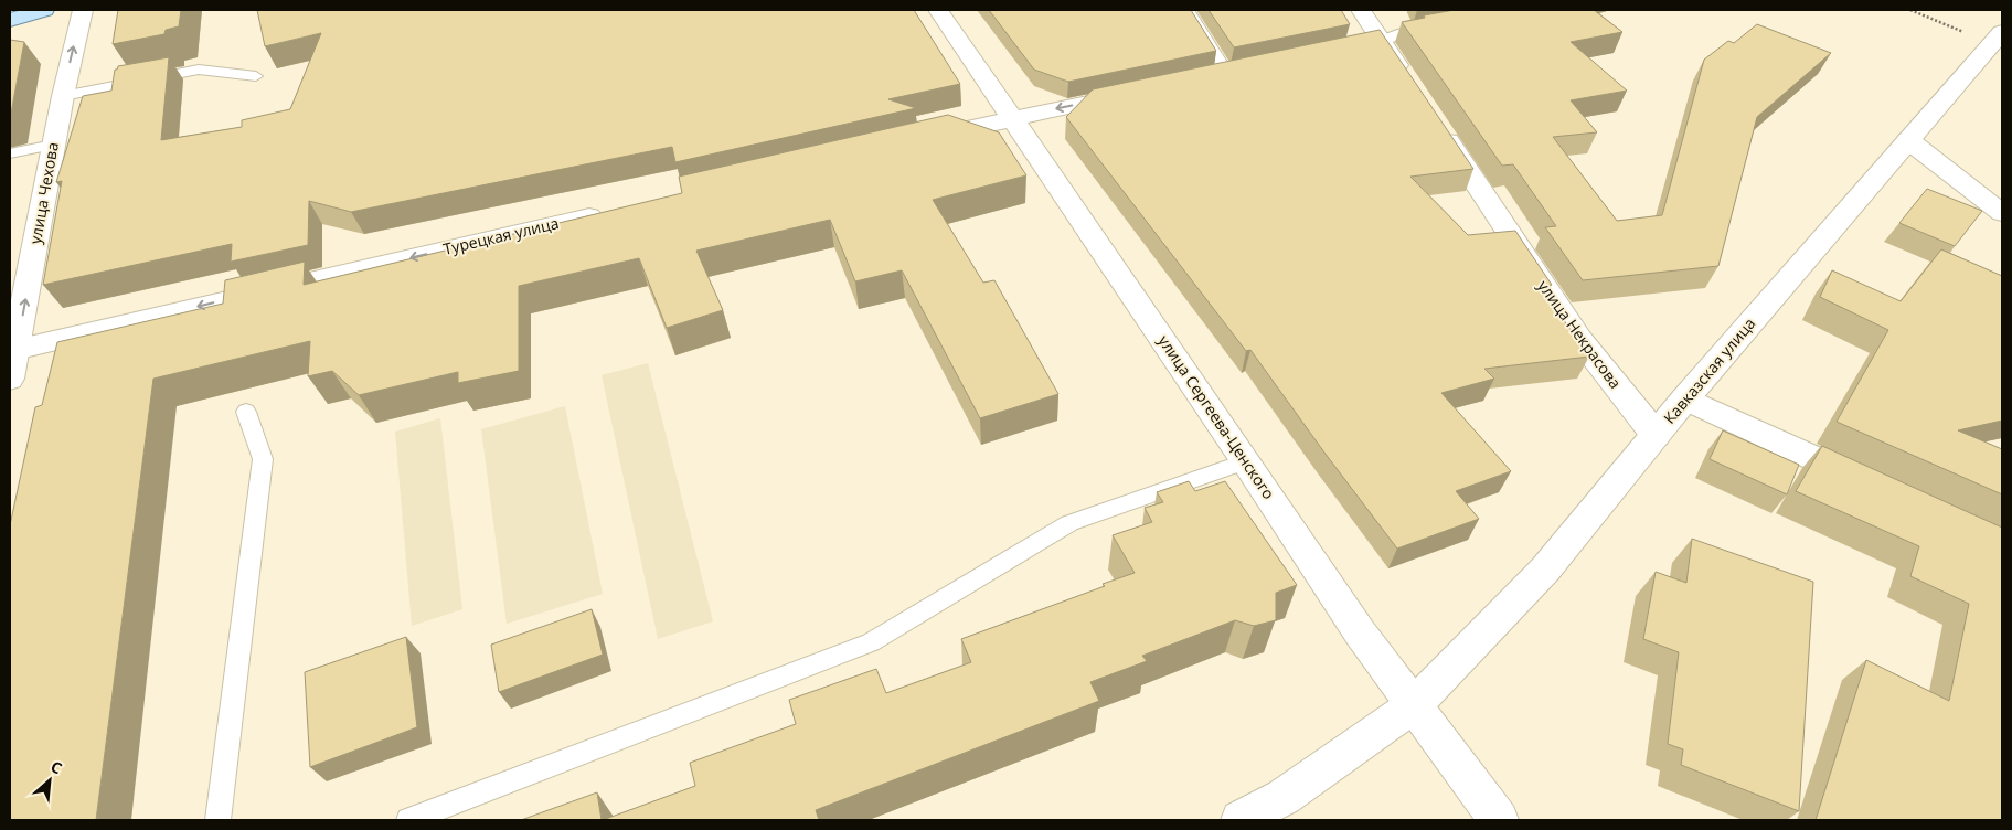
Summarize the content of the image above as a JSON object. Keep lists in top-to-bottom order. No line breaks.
{"streets":{"street":["улица Чехова","Турецкая улица","улица Некрасова","Кавказская улица","улица Сергеева-Ценского"]},"crossings":[["улица Чехова","Турецкая улица"],["улица Некрасова","Кавказская улица"],["Кавказская улица","улица Сергеева-Ценского"]],"one_way":["улица Чехова","Турецкая улица"],"north":"top right"}
